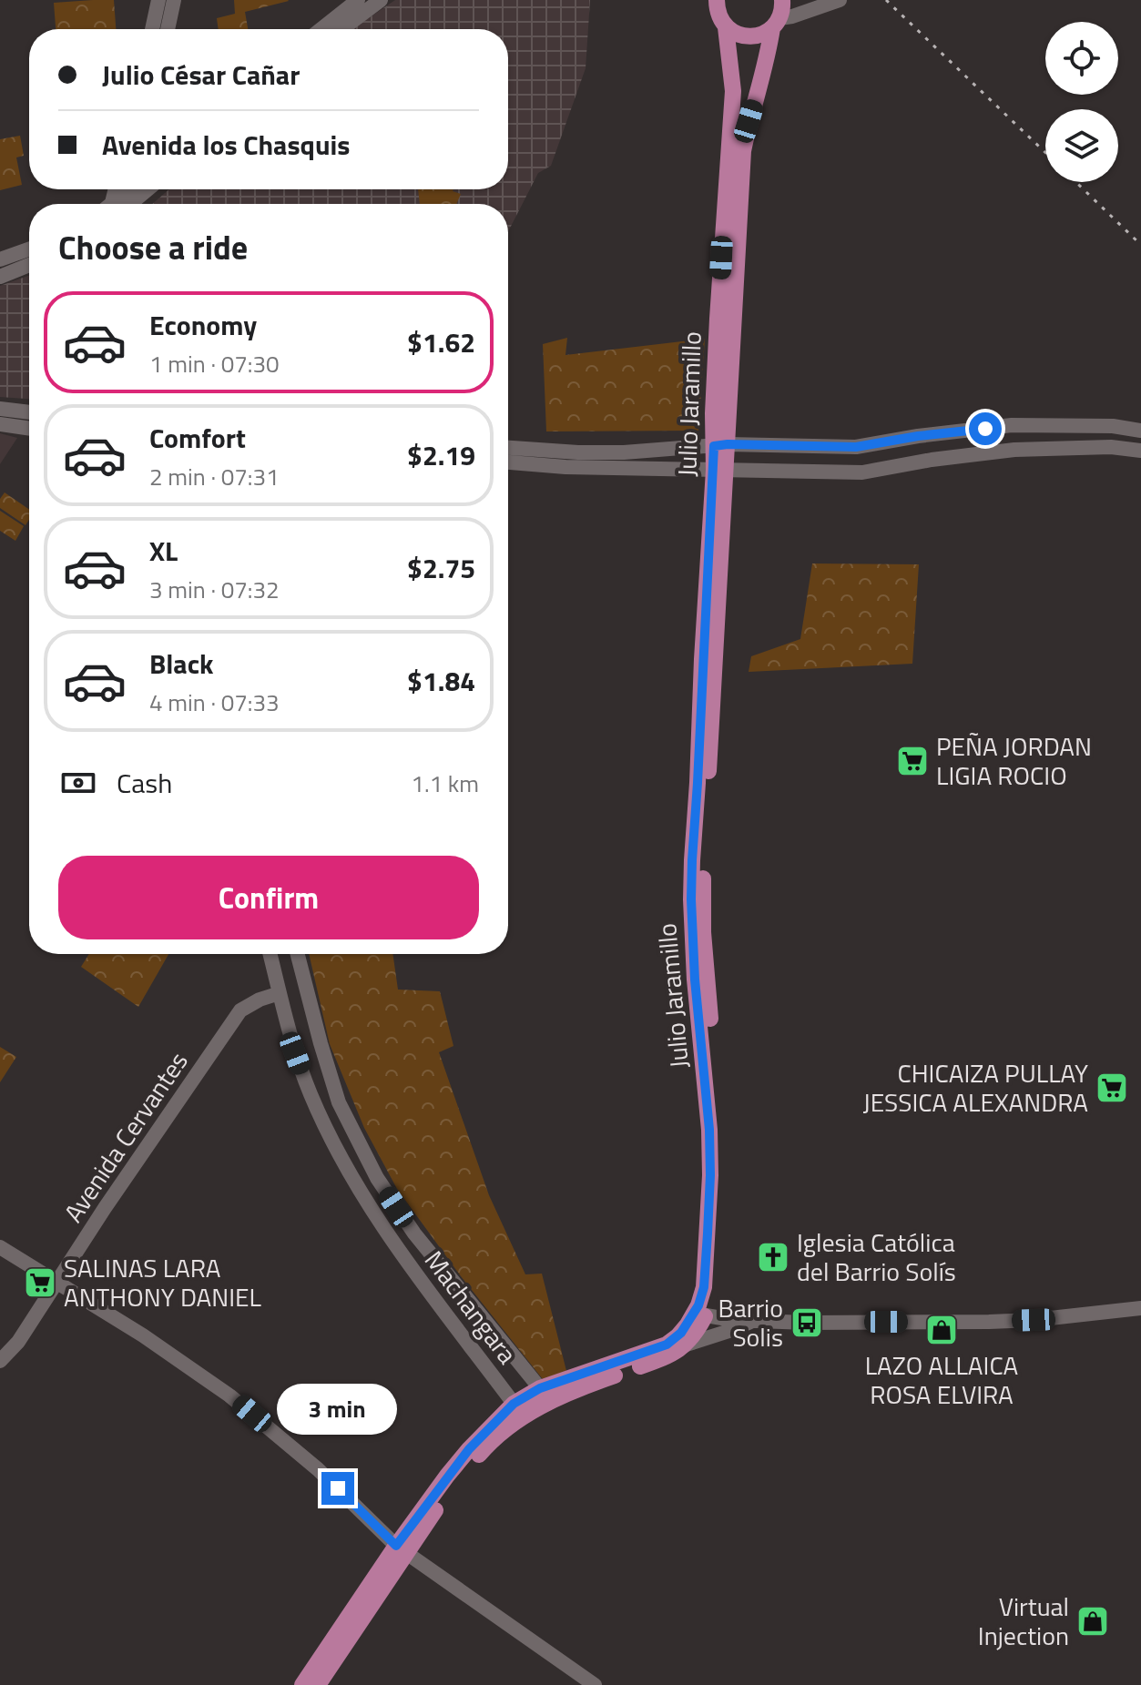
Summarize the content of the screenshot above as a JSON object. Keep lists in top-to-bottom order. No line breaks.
{"streets":{"main road":["Julio Jaramillo"],"street":["Avenida Cervantes","Machangara"]},"crossings":[["Julio Jaramillo","Machangara"],["Avenida Cervantes","Machangara"]],"places":{"supermarket":["PEÑA JORDAN LIGIA ROCIO","CHICAIZA PULLAY JESSICA ALEXANDRA","SALINAS LARA ANTHONY DANIEL"],"church":["Iglesia Católica del Barrio Solís"],"bus stop":["Barrio Solis"],"shop":["LAZO ALLAICA ROSA ELVIRA","Virtual Injection"]},"page":{"banner":["Julio César Cañar","Avenida los Chasquis"],"heading":"Choose a ride","list":[{"name":"Economy","note":"1 min · 07:30","value":"$1.62"},{"name":"Comfort","note":"2 min · 07:31","value":"$2.19"},{"name":"XL","note":"3 min · 07:32","value":"$2.75"},{"name":"Black","note":"4 min · 07:33","value":"$1.84"}],"pay":["Cash","1.1 km"],"buttons":"Confirm","bubble":"3 min"}}
